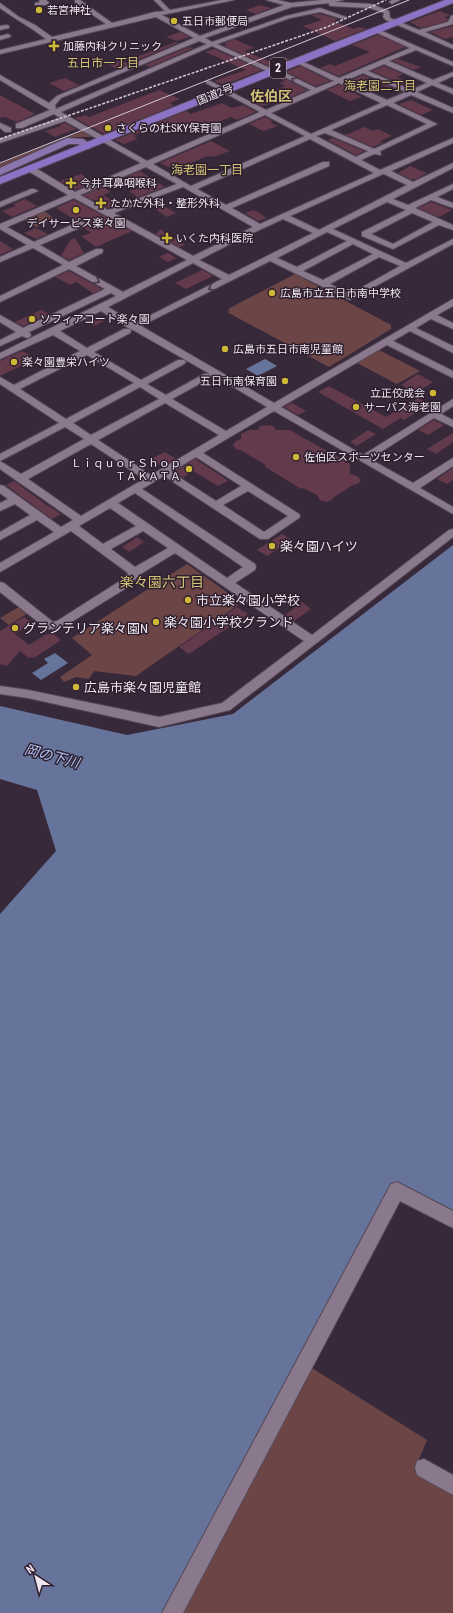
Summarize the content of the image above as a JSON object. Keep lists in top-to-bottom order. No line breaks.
{"streets":{"highway":["2","国道2号"]},"districts":["五日市一丁目","海老園二丁目","佐伯区","海老園一丁目","楽々園六丁目"],"water":["岡の下川"],"places":{"other":["若宮神社","五日市郵便局","さくらの杜SKY保育園","デイサービス楽々園","広島市立五日市南中学校","ソフィアコート楽々園","広島市五日市南児童館","楽々園豊栄ハイツ","五日市南保育園","立正佼成会","サーパス海老園","佐伯区スポーツセンター","ＬｉｑｕｏｒＳｈｏｐ ＴＡＫＡＴＡ","楽々園ハイツ","市立楽々園小学校","楽々園小学校グランド","グランテリア楽々園N","広島市楽々園児童館"],"health":["加藤内科クリニック","今井耳鼻咽喉科","たかた外科・整形外科","いくた内科医院"]},"north":"top left"}
